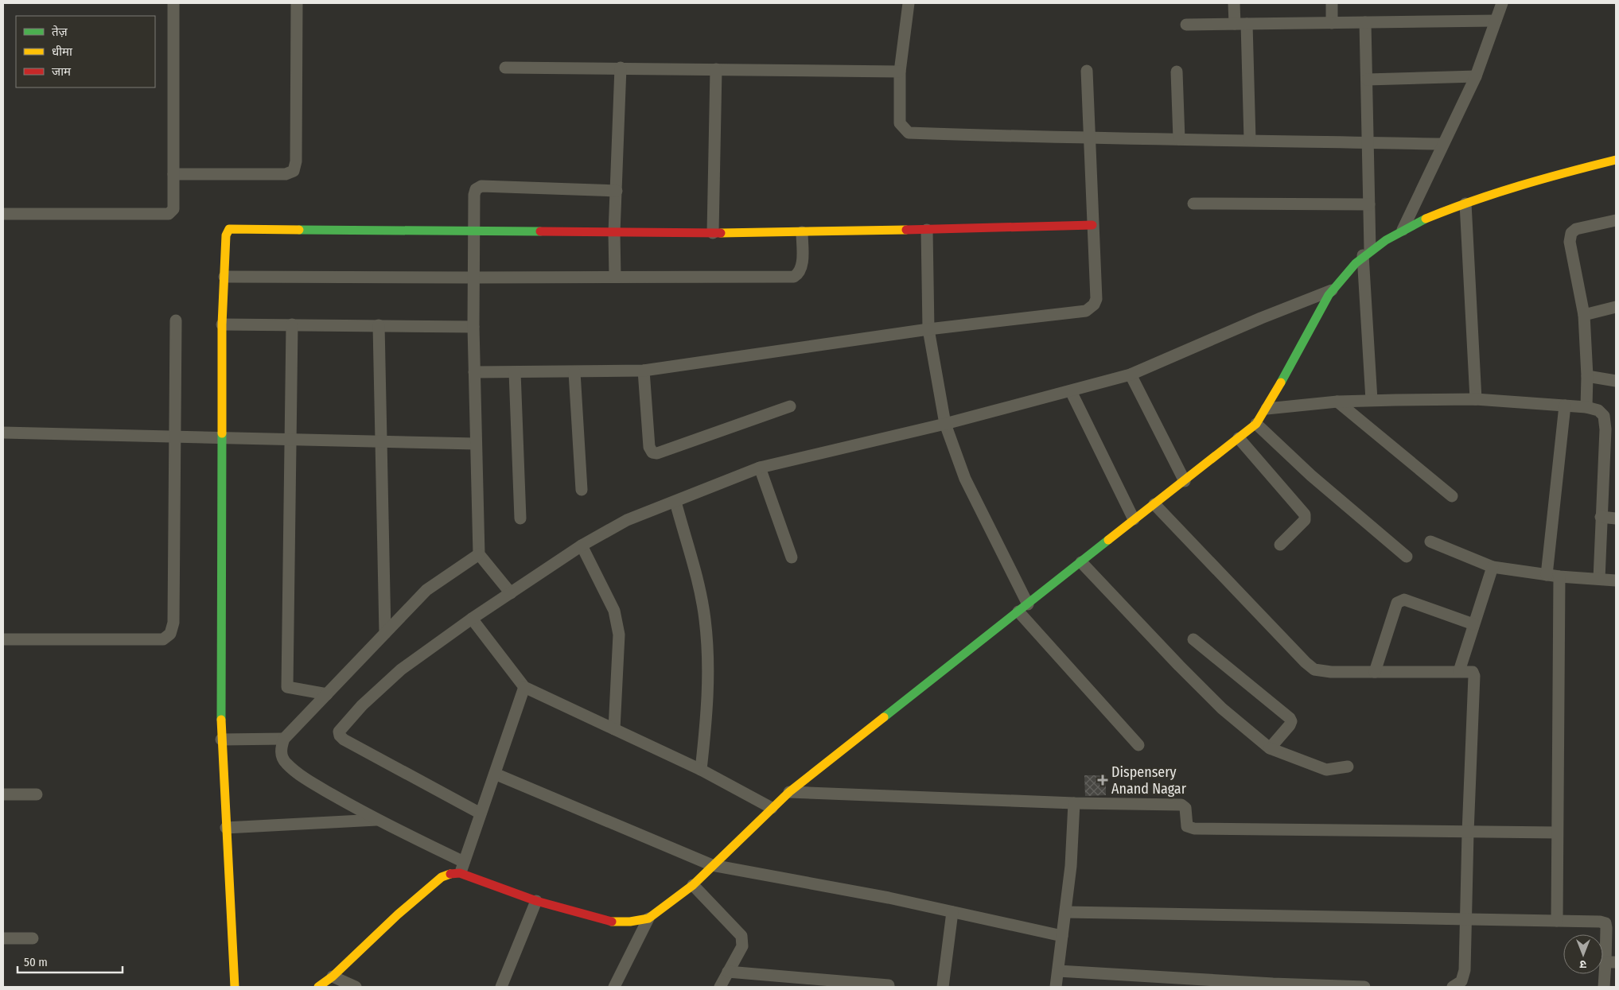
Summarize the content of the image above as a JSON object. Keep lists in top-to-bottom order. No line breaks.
{"places":{"health":["Dispensery Anand Nagar"]},"legend":["तेज़","धीमा","जाम"],"scale_bar":"50 m","north":"bottom"}
